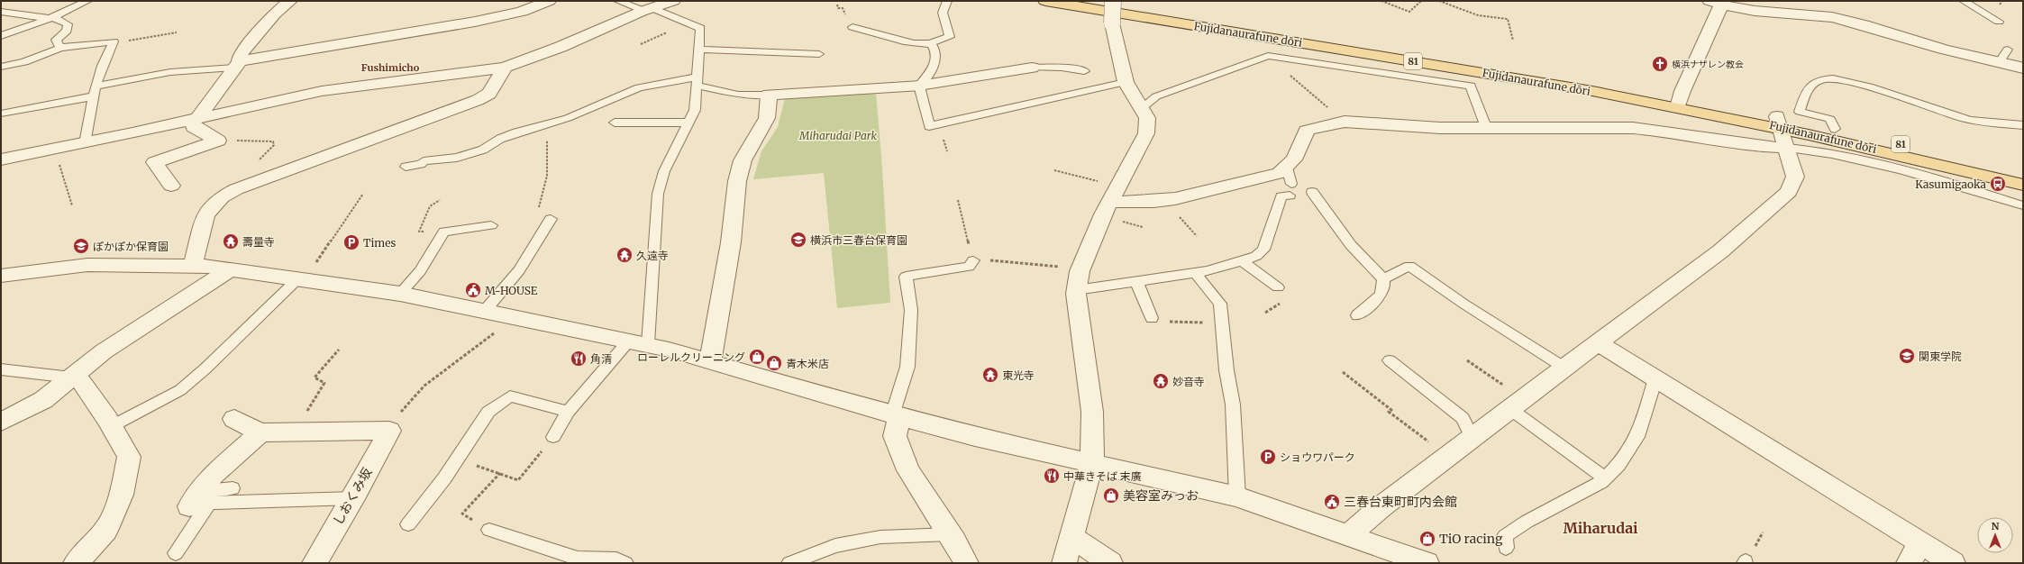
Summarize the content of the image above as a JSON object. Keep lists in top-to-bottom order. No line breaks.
{"streets":{"main road":["Fujidanaurafune dōri","81"],"street":["しおくみ坂"]},"districts":["Fushimicho","Miharudai"],"parks":["Miharudai Park"],"places":{"church":["横浜ナザレン教会"],"bus stop":["Kasumigaoka"],"school or university":["横浜市三春台保育園","ぽかぽか保育園","関東学院"],"temple":["壽量寺","久遠寺","東光寺","妙音寺"],"parking":["Times","ショウワパーク"],"public building":["M-HOUSE","三春台東町町内会館"],"shop":["ローレルクリーニング","青木米店","美容室みっお","TiO racing"],"restaurant":["角清","中華きそば 末廣"]},"north":"top"}
